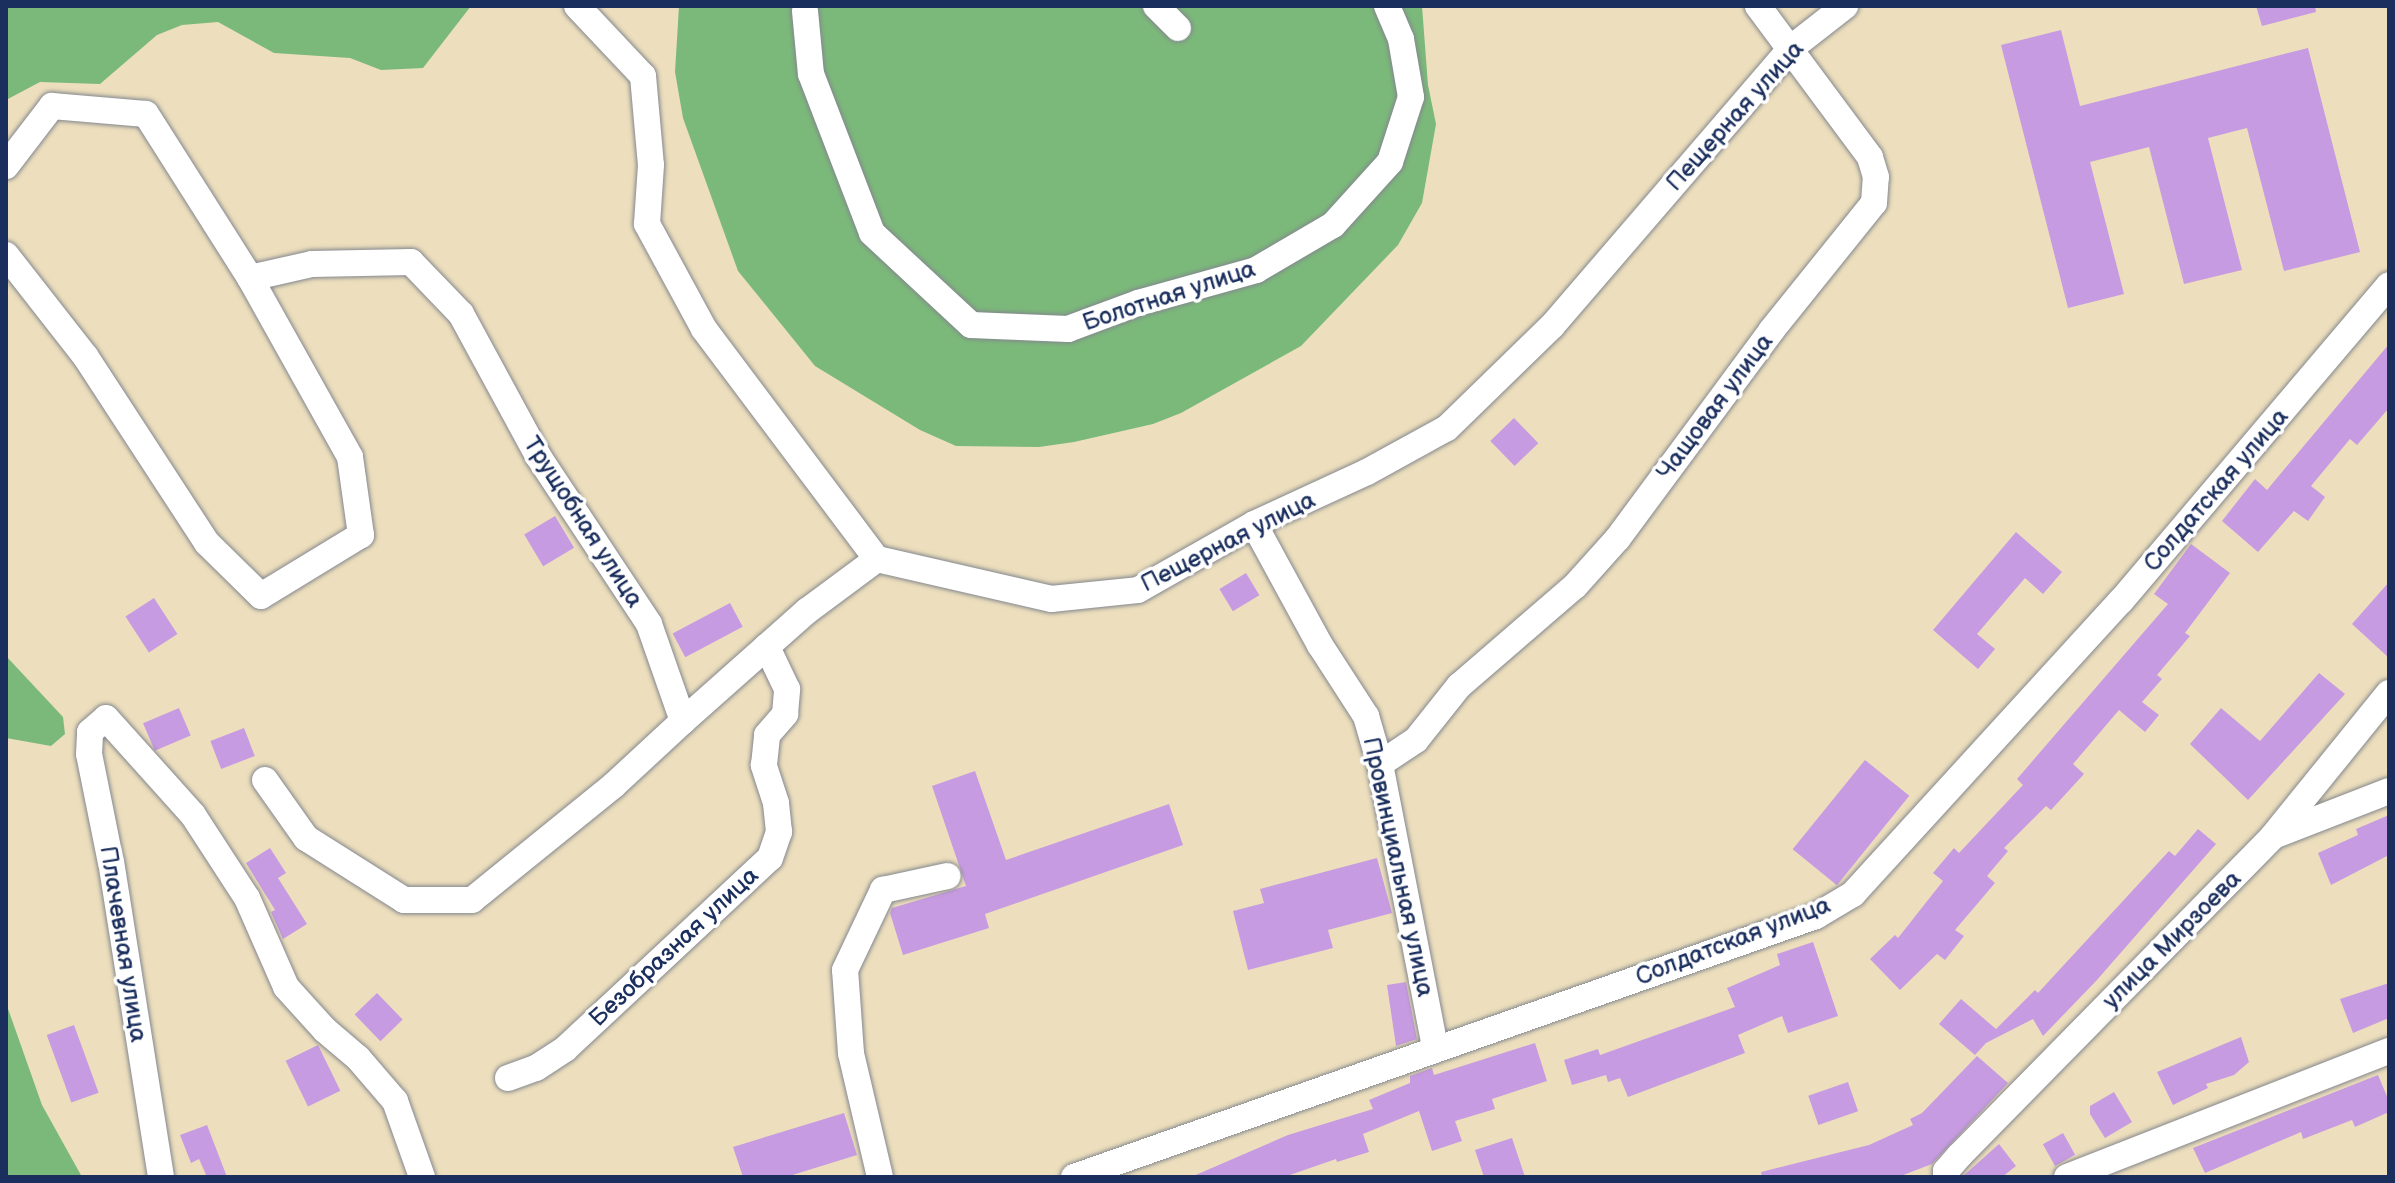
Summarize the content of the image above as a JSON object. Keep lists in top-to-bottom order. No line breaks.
{"streets":{"street":["Пещерная улица","Болотная улица","Чащовая улица","Солдатская улица","Трущобная улица","Провинциальная улица","улица Мирзоева","Плачевная улица","Безобразная улица"]},"crossings":[["Пещерная улица","Чащовая улица"],["Пещерная улица","Провинциальная улица"],["Чащовая улица","Провинциальная улица"],["Солдатская улица","Провинциальная улица"]]}
